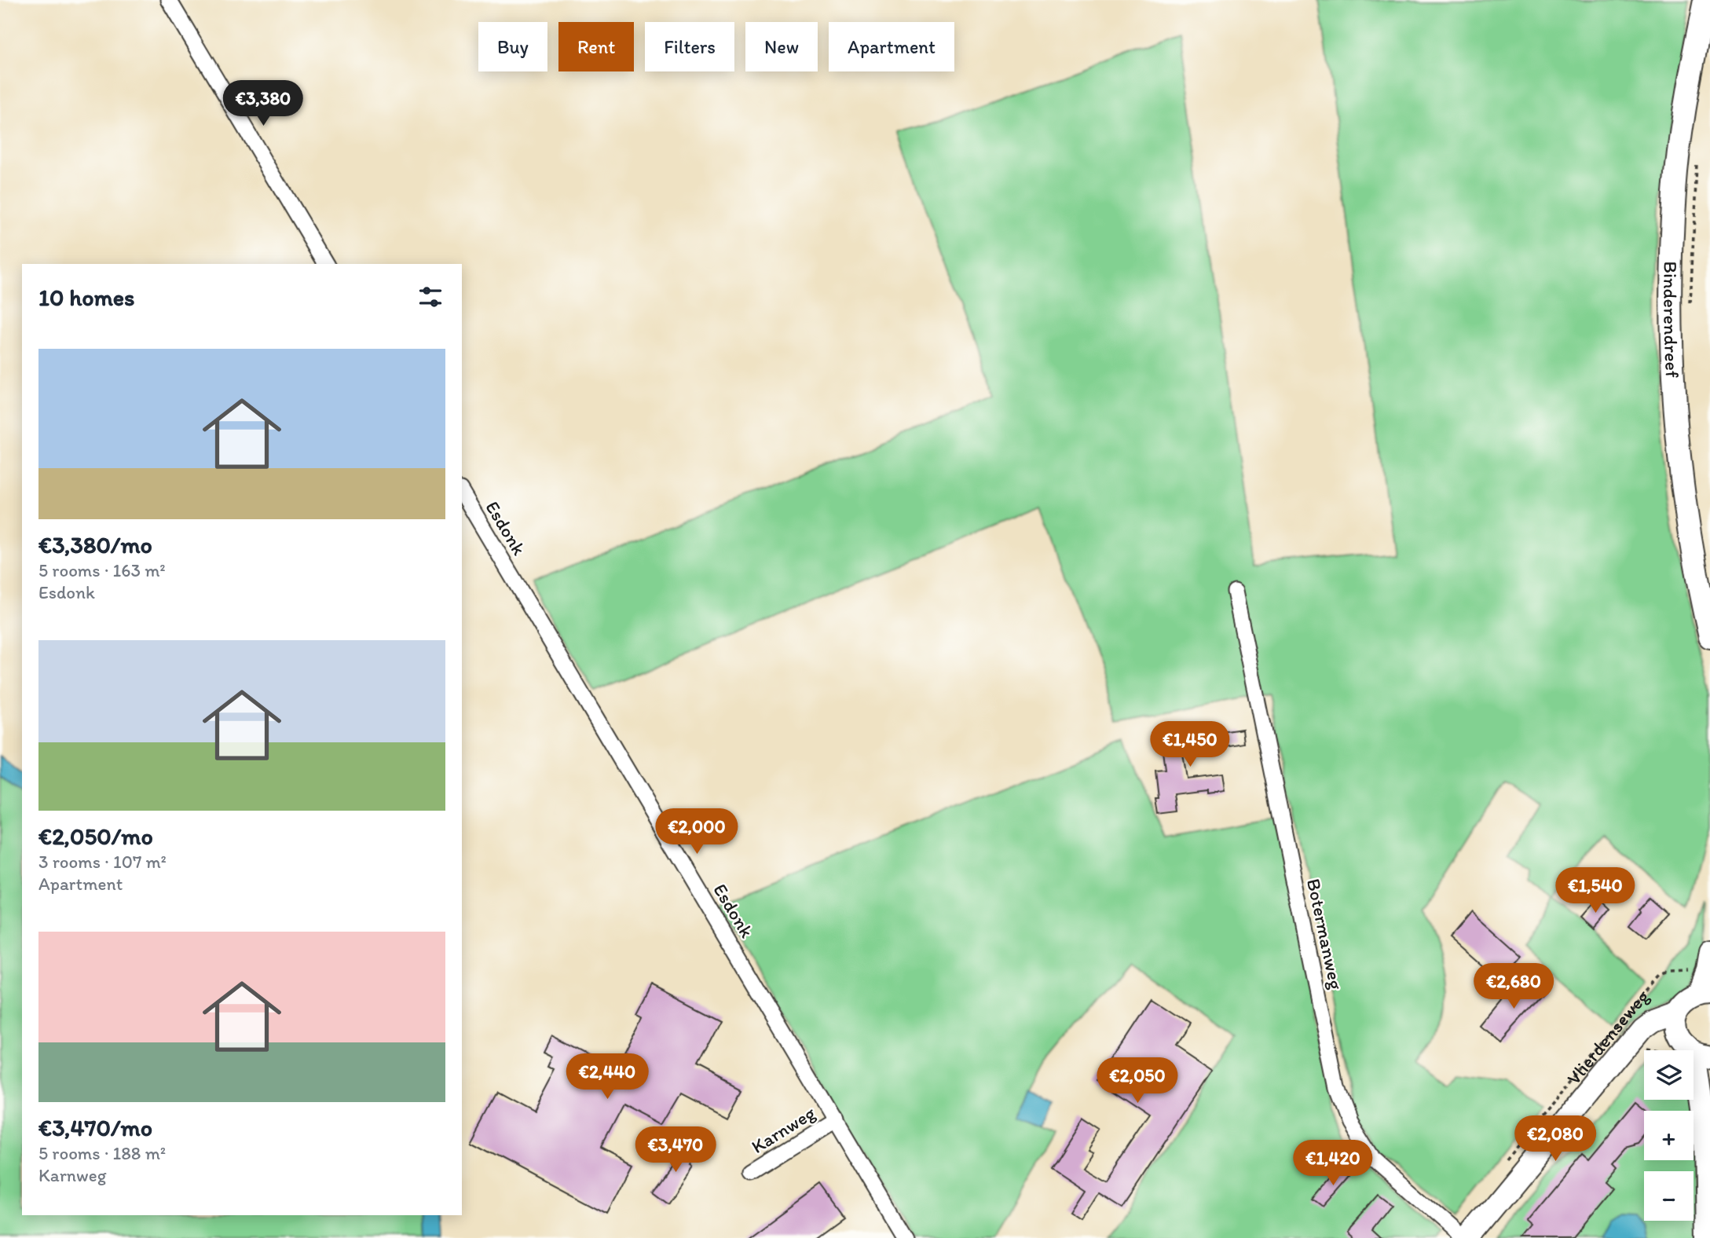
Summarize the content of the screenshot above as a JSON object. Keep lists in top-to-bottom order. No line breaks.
{"streets":{"main road":["Binderendreef","Vlierdenseweg"],"street":["Esdonk","Botermanweg","Karnweg"]},"crossings":[["Esdonk","Karnweg"]],"page":{"chip":["Buy","Rent","Filters","New","Apartment"],"price":["€3,380","€1,450","€2,000","€1,540","€2,680","€2,440","€2,050","€2,080","€3,470","€1,420"],"heading":"10 homes","list":[{"name":"€3,380/mo","note":"5 rooms · 163 m² · Esdonk"},{"name":"€2,050/mo","note":"3 rooms · 107 m² · Apartment"},{"name":"€3,470/mo","note":"5 rooms · 188 m² · Karnweg"}],"map_buttons":["+","−"]}}
